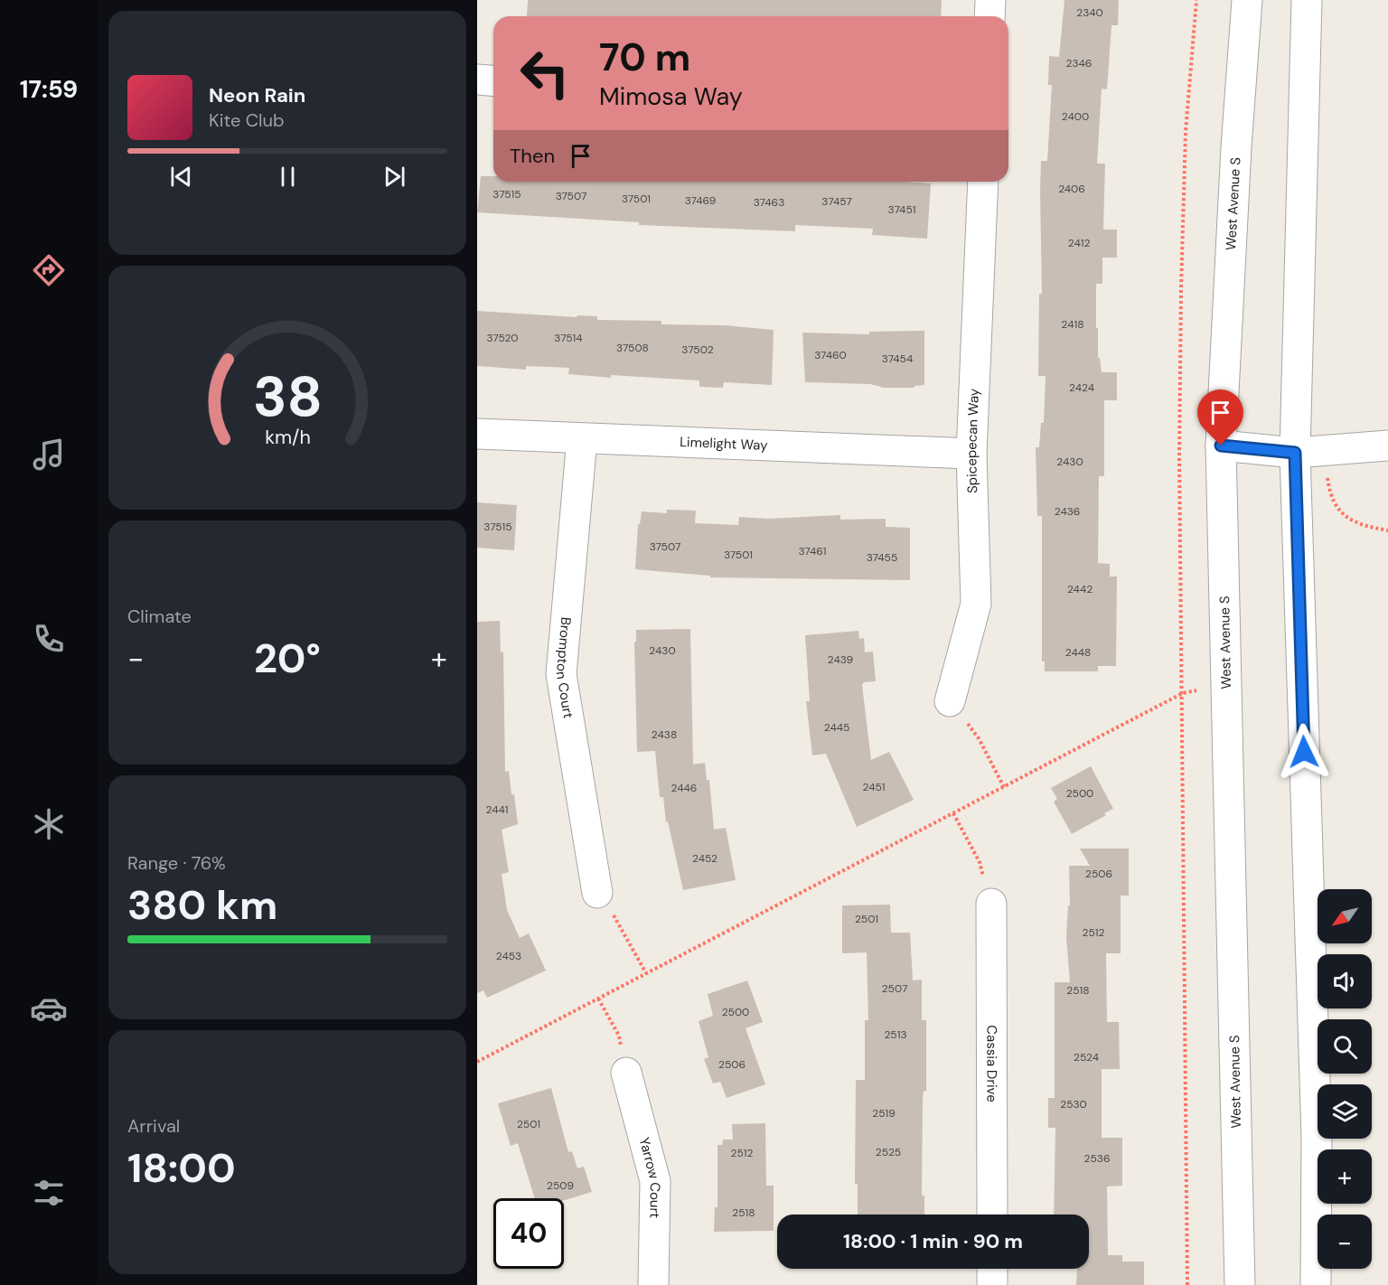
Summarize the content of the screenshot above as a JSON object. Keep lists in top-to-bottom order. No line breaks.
{"streets":{"street":["West Avenue S","Spicepecan Way","Limelight Way","Brompton Court","Cassia Drive","Yarrow Court"]},"crossings":[["Spicepecan Way","Limelight Way"],["Limelight Way","Brompton Court"]],"house_numbers":["2340","2346","2400","2406","37515","37507","37501","37469","37457","37463","37451","2412","2418","37520","37514","37508","37502","37460","37454","2424","2430","2436","37515","37507","37461","37501","37455","2442","2430","2448","2439","2445","2438","2451","2446","2500","2441","2452","2506","2501","2512","2453","2507","2518","2500","2513","2524","2506","2530","2519","2501","2525","2512","2536","2509","2518"],"north":"bottom left","page":{"tabs":"17:59","turn":["70 m","Mimosa Way"],"song":["Neon Rain","Kite Club"],"then":"Then","tile":["Climate",["Range · 76%","380 km"],["Arrival","18:00"]],"heat":["−","20°","+"],"map_buttons":["+","−"],"limit":"40","trip":"18:00 · 1 min · 90 m","gauge":["38","km/h"]}}
